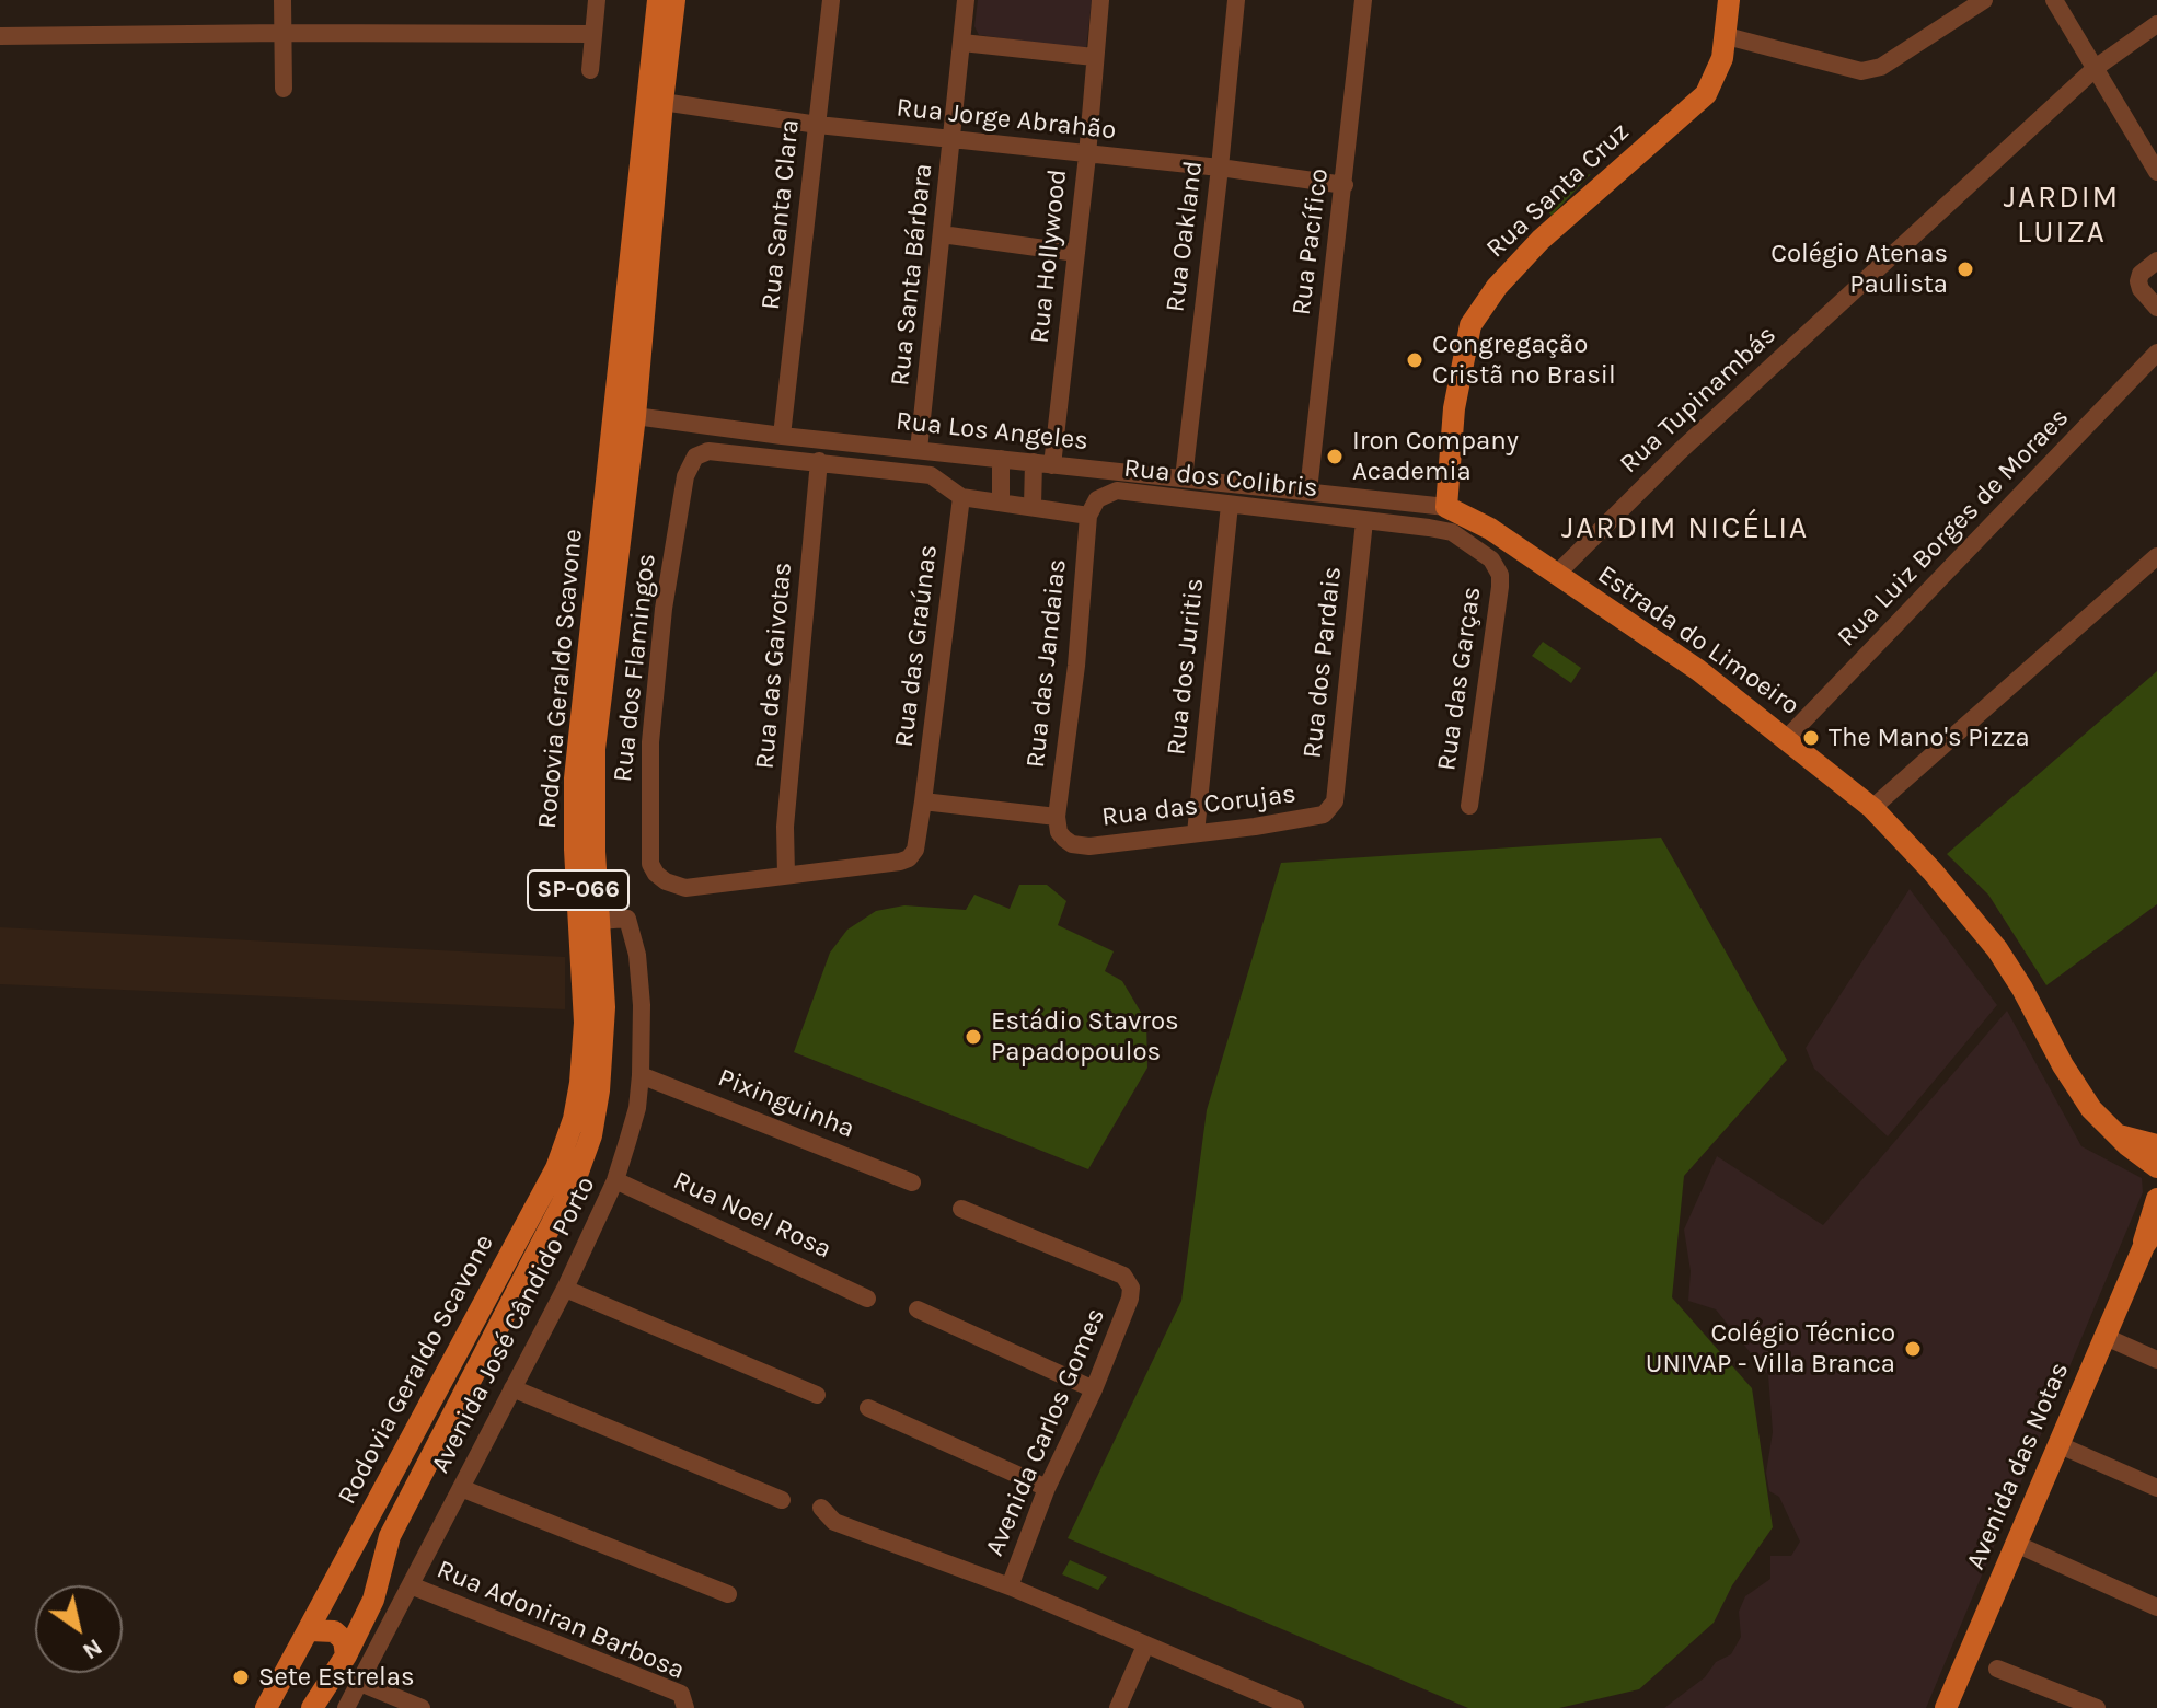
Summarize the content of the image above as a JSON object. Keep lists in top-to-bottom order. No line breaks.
{"streets":{"main road":["Rua Santa Cruz","Estrada do Limoeiro","Rodovia Geraldo Scavone","SP-066","Avenida das Notas"],"street":["Rua Jorge Abrahão","Rua Santa Clara","Rua Oakland","Rua Pacífico","Rua Hollywood","Rua Santa Bárbara","Rua Tupinambás","Rua Los Angeles","Rua dos Colibris","Rua Luiz Borges de Moraes","Rua das Graúnas","Rua dos Pardais","Rua das Jandaias","Rua das Gaivotas","Rua dos Juritis","Rua dos Flamingos","Rua das Garças","Rua das Corujas","Pixinguinha","Rua Noel Rosa","Avenida José Cândido Porto","Avenida Carlos Gomes","Rua Adoniran Barbosa"]},"crossings":[["Rua Jorge Abrahão","Rua Santa Clara"],["Rua Jorge Abrahão","Rua Oakland"],["Rua Jorge Abrahão","Rua Pacífico"],["Rua Jorge Abrahão","Rua Hollywood"],["Rua Jorge Abrahão","Rua Santa Bárbara"],["Rua Jorge Abrahão","Rodovia Geraldo Scavone"],["Rua Santa Cruz","Rua Los Angeles"],["Rua Santa Cruz","Estrada do Limoeiro"],["Rua Santa Clara","Rua Los Angeles"],["Rua Oakland","Rua Los Angeles"],["Rua Pacífico","Rua Los Angeles"],["Rua Hollywood","Rua Los Angeles"],["Rua Santa Bárbara","Rua Los Angeles"],["Rua Tupinambás","Estrada do Limoeiro"],["Rua Los Angeles","Estrada do Limoeiro"],["Rua Los Angeles","Rodovia Geraldo Scavone"],["Rua dos Colibris","Rua dos Pardais"],["Rua dos Colibris","Rua das Jandaias"],["Rua dos Colibris","Rua dos Juritis"],["Rua dos Colibris","Rua das Garças"],["Rua Luiz Borges de Moraes","Estrada do Limoeiro"],["Rua dos Pardais","Rua das Corujas"],["Rua das Jandaias","Rua das Corujas"],["Rua das Gaivotas","Rua dos Flamingos"],["Rua dos Juritis","Rua das Corujas"],["Rodovia Geraldo Scavone","Avenida José Cândido Porto"],["Pixinguinha","Avenida José Cândido Porto"],["Rua Noel Rosa","Avenida José Cândido Porto"],["Avenida José Cândido Porto","Rua Adoniran Barbosa"]],"districts":["JARDIM LUIZA","JARDIM NICÉLIA"],"places":["Colégio Atenas Paulista","Congregação Cristã no Brasil","Iron Company Academia","The Mano's Pizza","Estádio Stavros Papadopoulos","Colégio Técnico UNIVAP - Villa Branca","Sete Estrelas"],"north":"bottom right"}
